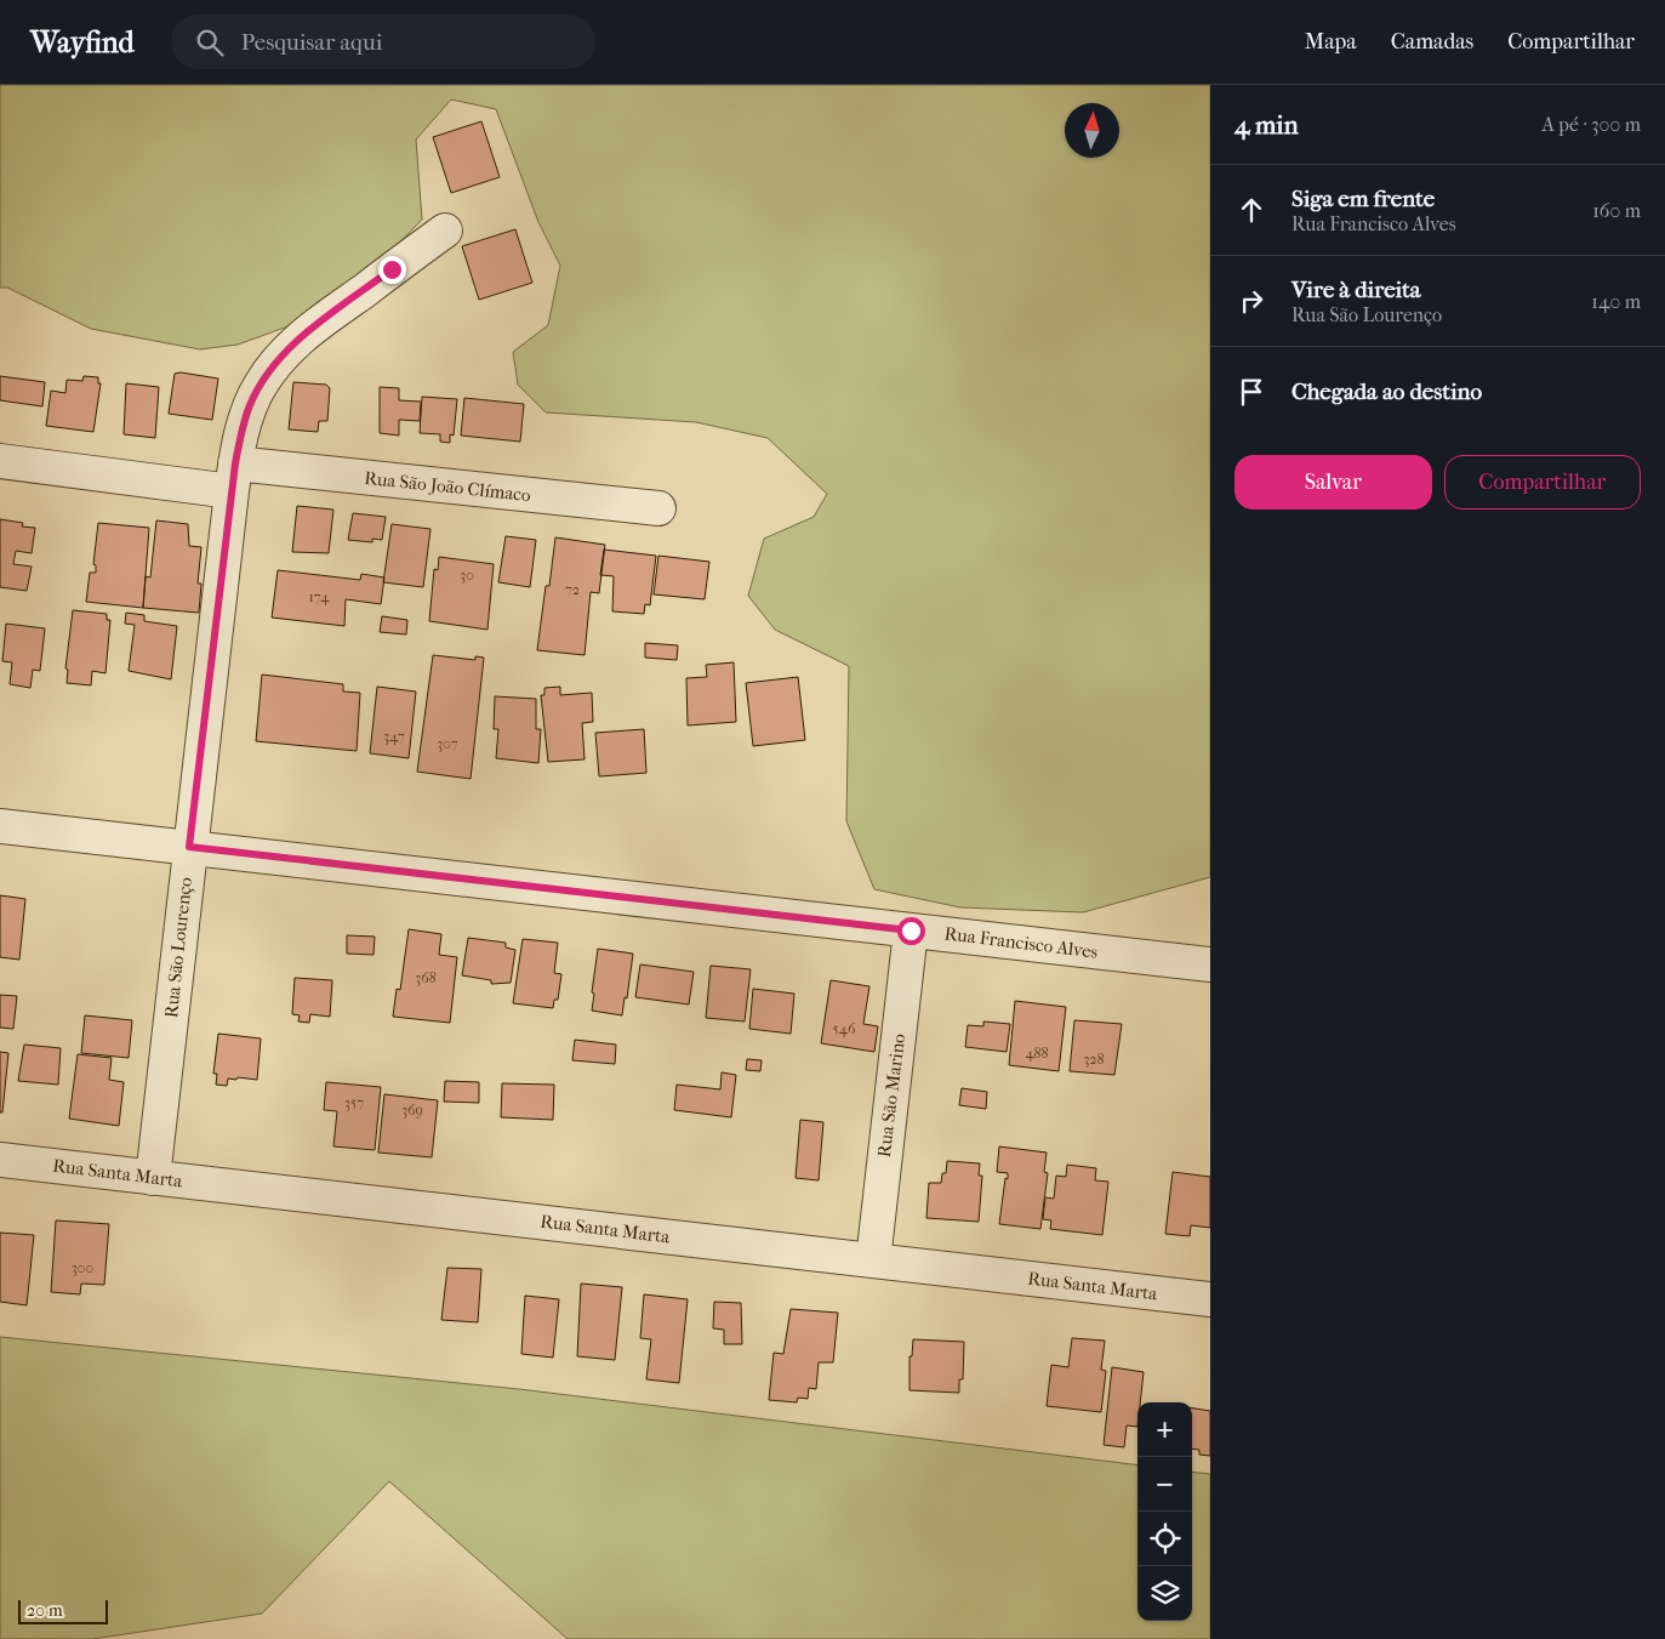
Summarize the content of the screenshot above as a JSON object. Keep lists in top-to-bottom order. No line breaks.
{"streets":{"street":["Rua São João Clímaco","Rua Francisco Alves","Rua São Lourenço","Rua São Marino","Rua Santa Marta"]},"crossings":[["Rua São João Clímaco","Rua São Lourenço"],["Rua Francisco Alves","Rua São Lourenço"],["Rua Francisco Alves","Rua São Marino"],["Rua São Lourenço","Rua Santa Marta"],["Rua São Marino","Rua Santa Marta"]],"house_numbers":["30","72","174","347","307","368","546","488","328","357","369","300"],"scale_bar":"20 m","north":"top","page":{"header":"Wayfind","search":"Pesquisar aqui","nav":["Mapa","Camadas","Compartilhar"],"heading":["4 min","A pé · 300 m"],"list":[["Siga em frente","Rua Francisco Alves","160 m"],["Vire à direita","Rua São Lourenço","140 m"],"Chegada ao destino"],"buttons":["Salvar","Compartilhar"],"map_buttons":["+","−"],"scale":"20 m"}}
